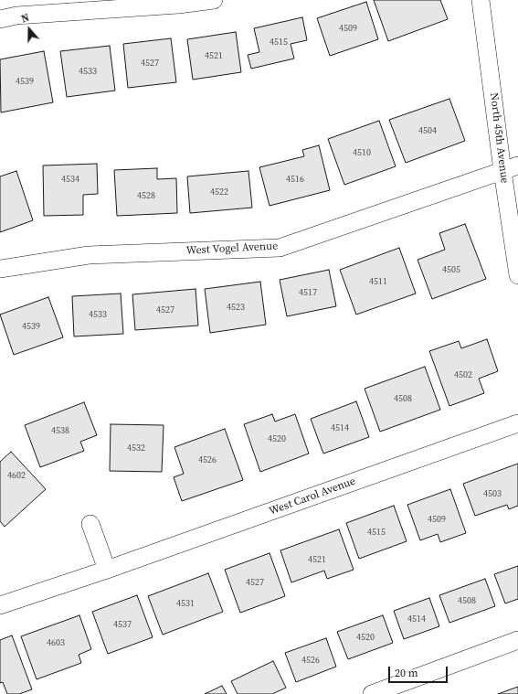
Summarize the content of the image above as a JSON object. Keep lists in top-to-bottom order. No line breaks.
{"streets":{"street":["North 45th Avenue","West Vogel Avenue","West Carol Avenue"]},"crossings":[["North 45th Avenue","West Vogel Avenue"]],"house_numbers":["4509","4515","4521","4527","4533","4539","4504","4510","4534","4516","4522","4528","4505","4511","4517","4523","4527","4533","4539","4502","4508","4514","4538","4520","4532","4526","4602","4503","4509","4515","4521","4527","4508","4531","4514","4537","4520","4603","4526"],"scale_bar":"20 m","north":"top"}
